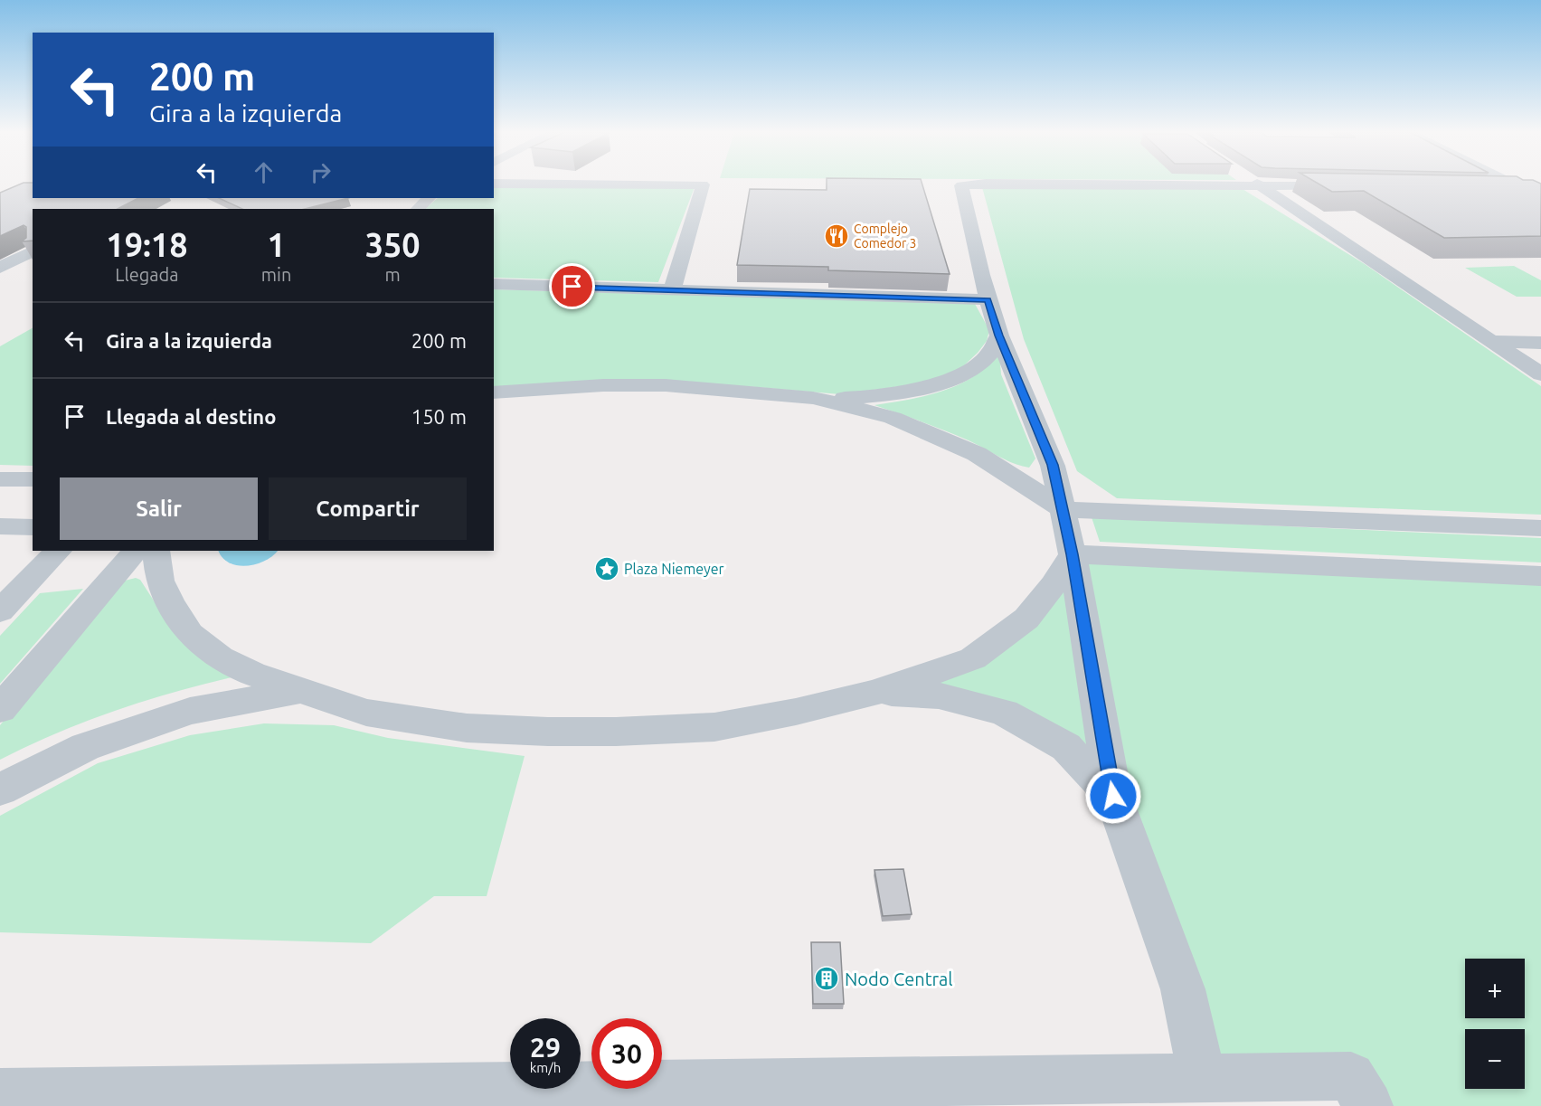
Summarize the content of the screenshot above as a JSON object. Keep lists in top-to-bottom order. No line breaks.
{"places":{"restaurant":["Complejo Comedor 3"],"place":["Plaza Niemeyer"],"building":["Nodo Central"]},"page":{"turn":["200 m","Gira a la izquierda"],"eta":["19:18","Llegada","1","min","350","m"],"list":[{"name":"Gira a la izquierda","value":"200 m"},{"name":"Llegada al destino","value":"150 m"}],"buttons":["Salir","Compartir"],"map_buttons":["+","−"],"speed":"29 km/h","limit":"30"}}
